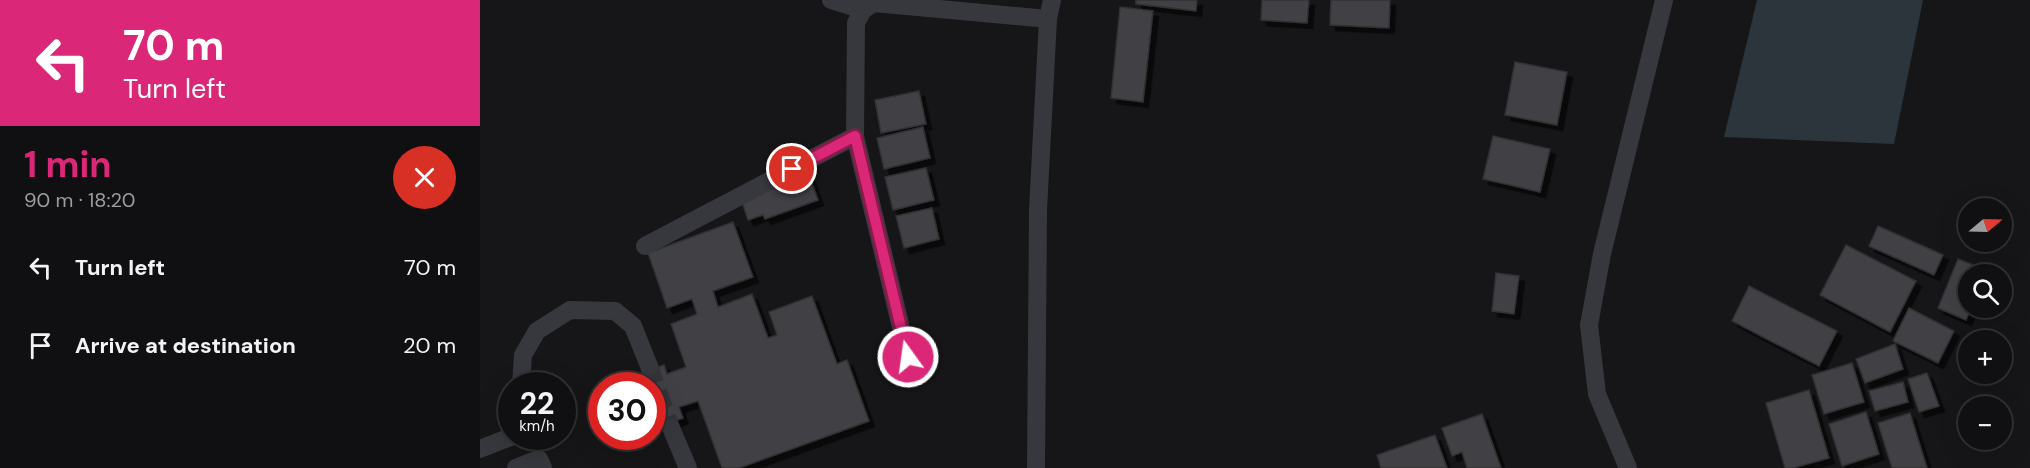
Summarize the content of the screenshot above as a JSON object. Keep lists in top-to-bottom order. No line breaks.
{"north":"right","page":{"turn":["70 m","Turn left"],"heading":["1 min","90 m · 18:20"],"map_buttons":["+","−"],"list":[{"name":"Turn left","value":"70 m"},{"name":"Arrive at destination","value":"20 m"}],"speed":"22 km/h","limit":"30"}}
